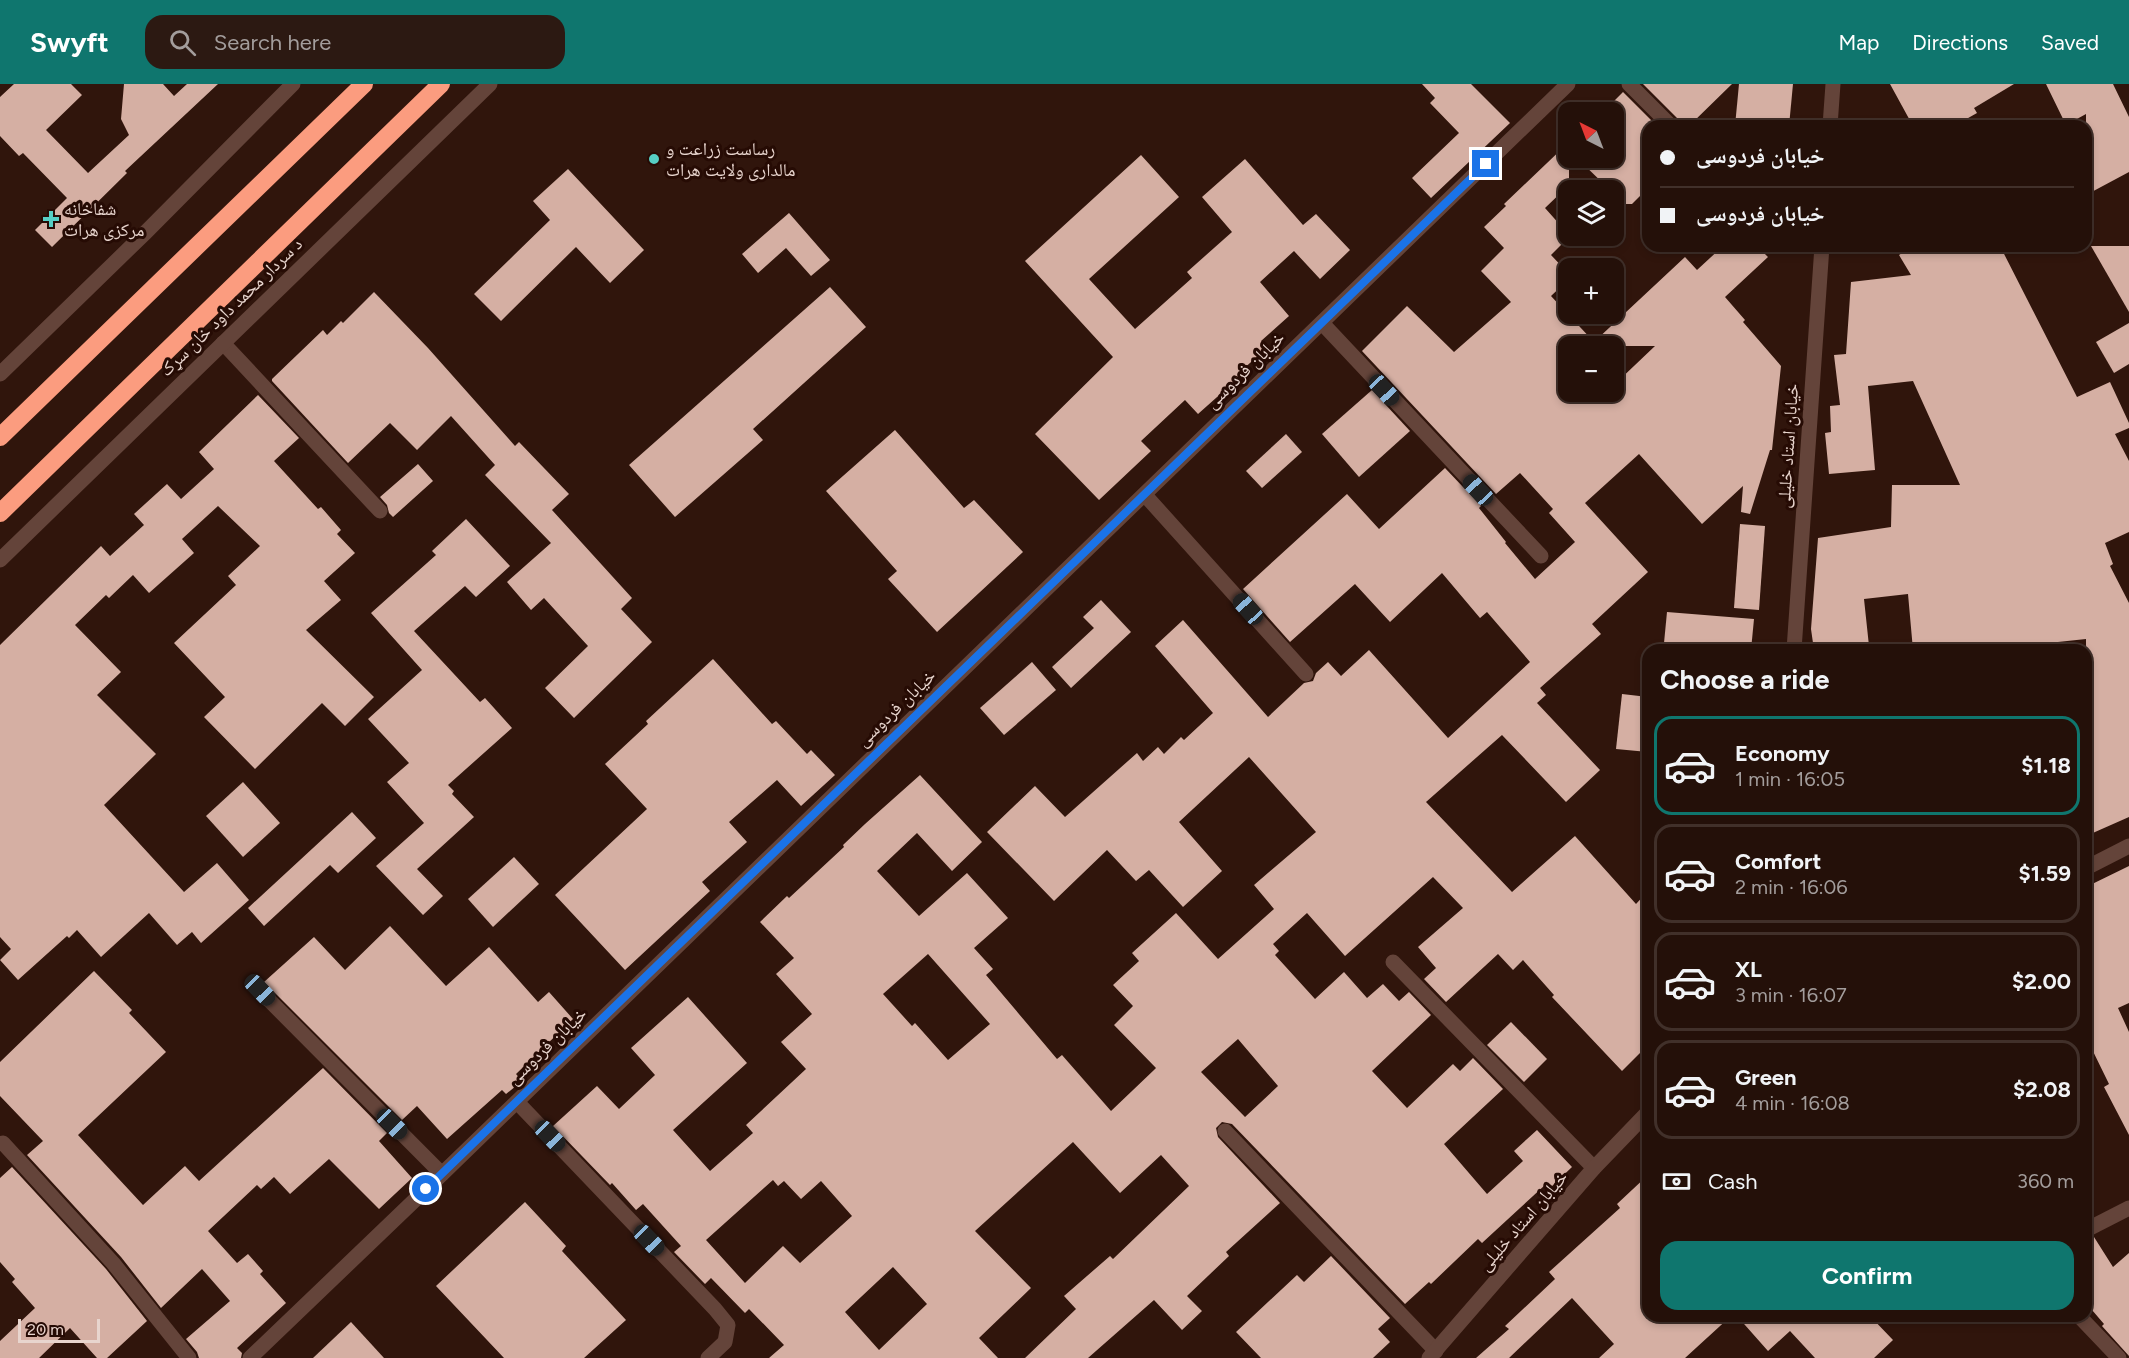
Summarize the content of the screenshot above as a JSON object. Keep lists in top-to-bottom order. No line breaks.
{"streets":{"highway":["د سردار محمد داود خان سړک"],"street":["خیابان فردوسی","خیابان استاد خلیلی"]},"places":{"other":["رساست زراعت و مالداری ولایت هرات"],"health":["شفاخانه مرکزی هرات"]},"scale_bar":"20 m","north":"top left","page":{"header":"Swyft","search":"Search here","nav":["Map","Directions","Saved"],"map_buttons":["+","−"],"banner":["خیابان فردوسی","خیابان فردوسی"],"heading":"Choose a ride","list":[{"name":"Economy","note":"1 min · 16:05","value":"$1.18"},{"name":"Comfort","note":"2 min · 16:06","value":"$1.59"},{"name":"XL","note":"3 min · 16:07","value":"$2.00"},{"name":"Green","note":"4 min · 16:08","value":"$2.08"}],"pay":["Cash","360 m"],"buttons":"Confirm","scale":"20 m"}}
